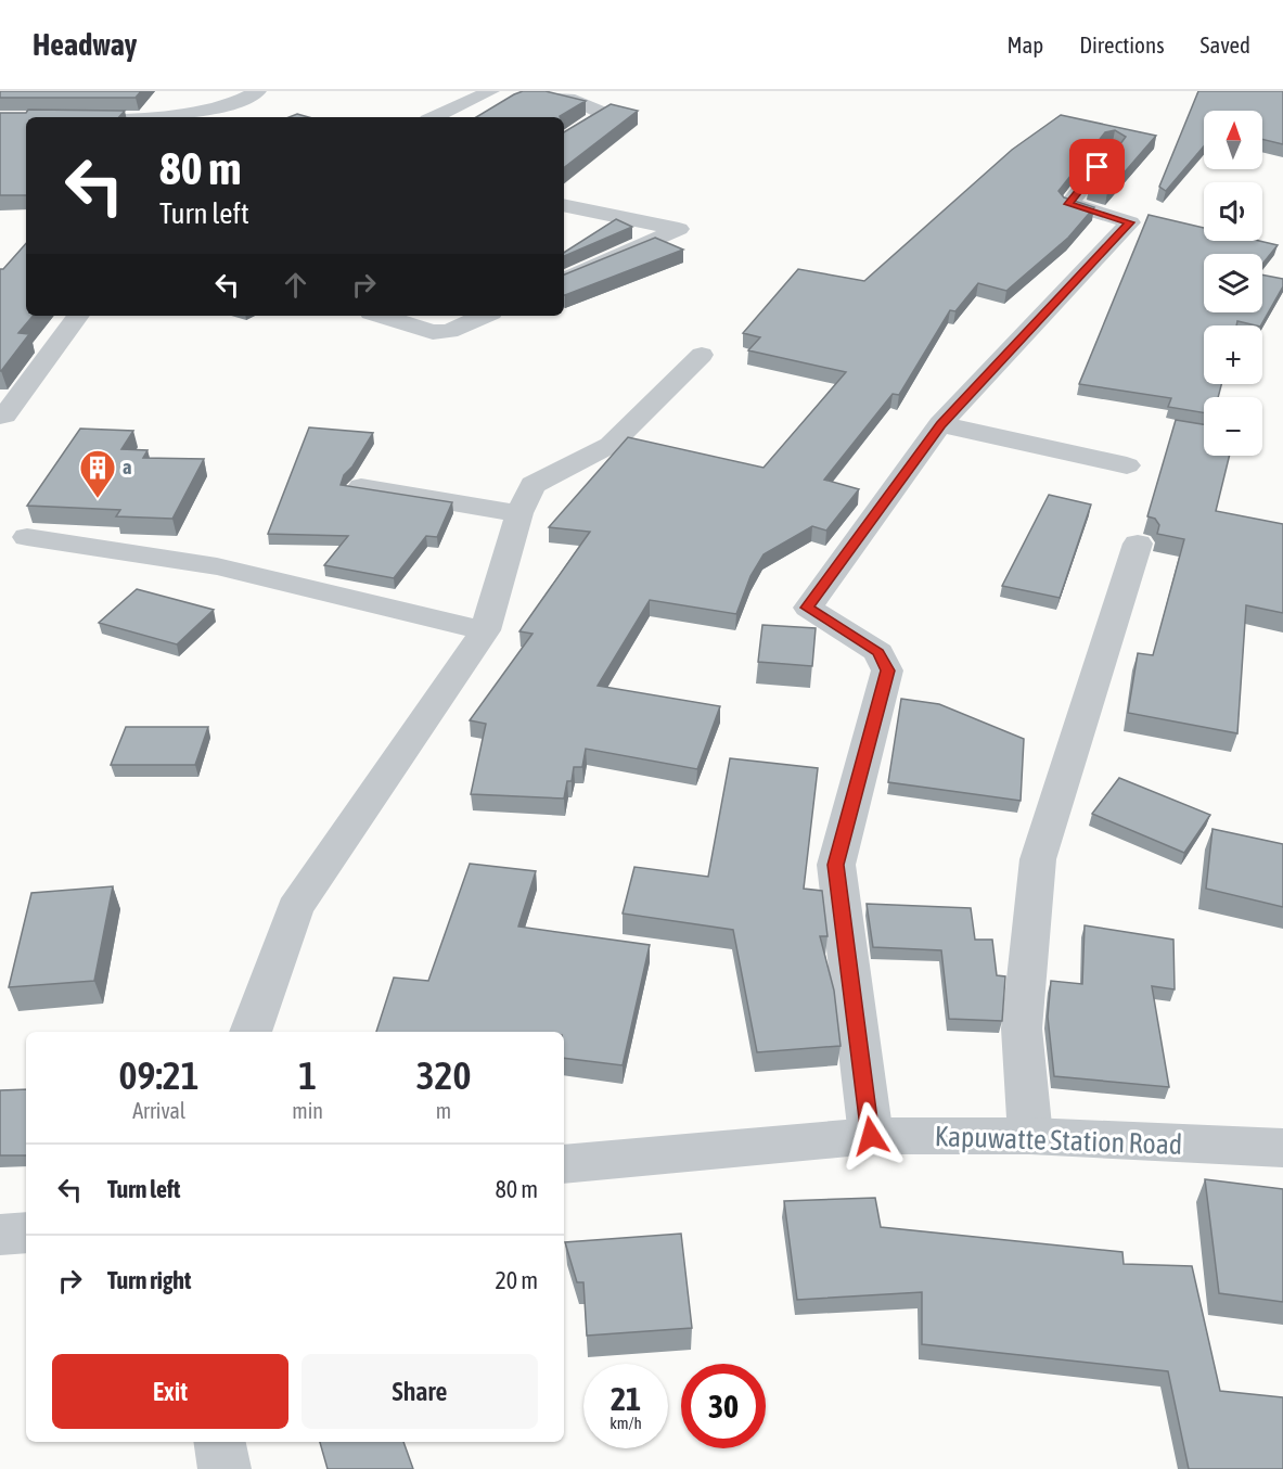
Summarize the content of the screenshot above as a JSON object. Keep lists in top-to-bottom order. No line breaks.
{"streets":{"street":["Kapuwatte Station Road"]},"places":{"building":["a"]},"north":"top","page":{"header":"Headway","nav":["Map","Directions","Saved"],"map_buttons":["+","−"],"turn":["80 m","Turn left"],"eta":["09:21","Arrival","1","min","320","m"],"list":[{"name":"Turn left","value":"80 m"},{"name":"Turn right","value":"20 m"}],"buttons":["Exit","Share"],"speed":"21 km/h","limit":"30"}}
